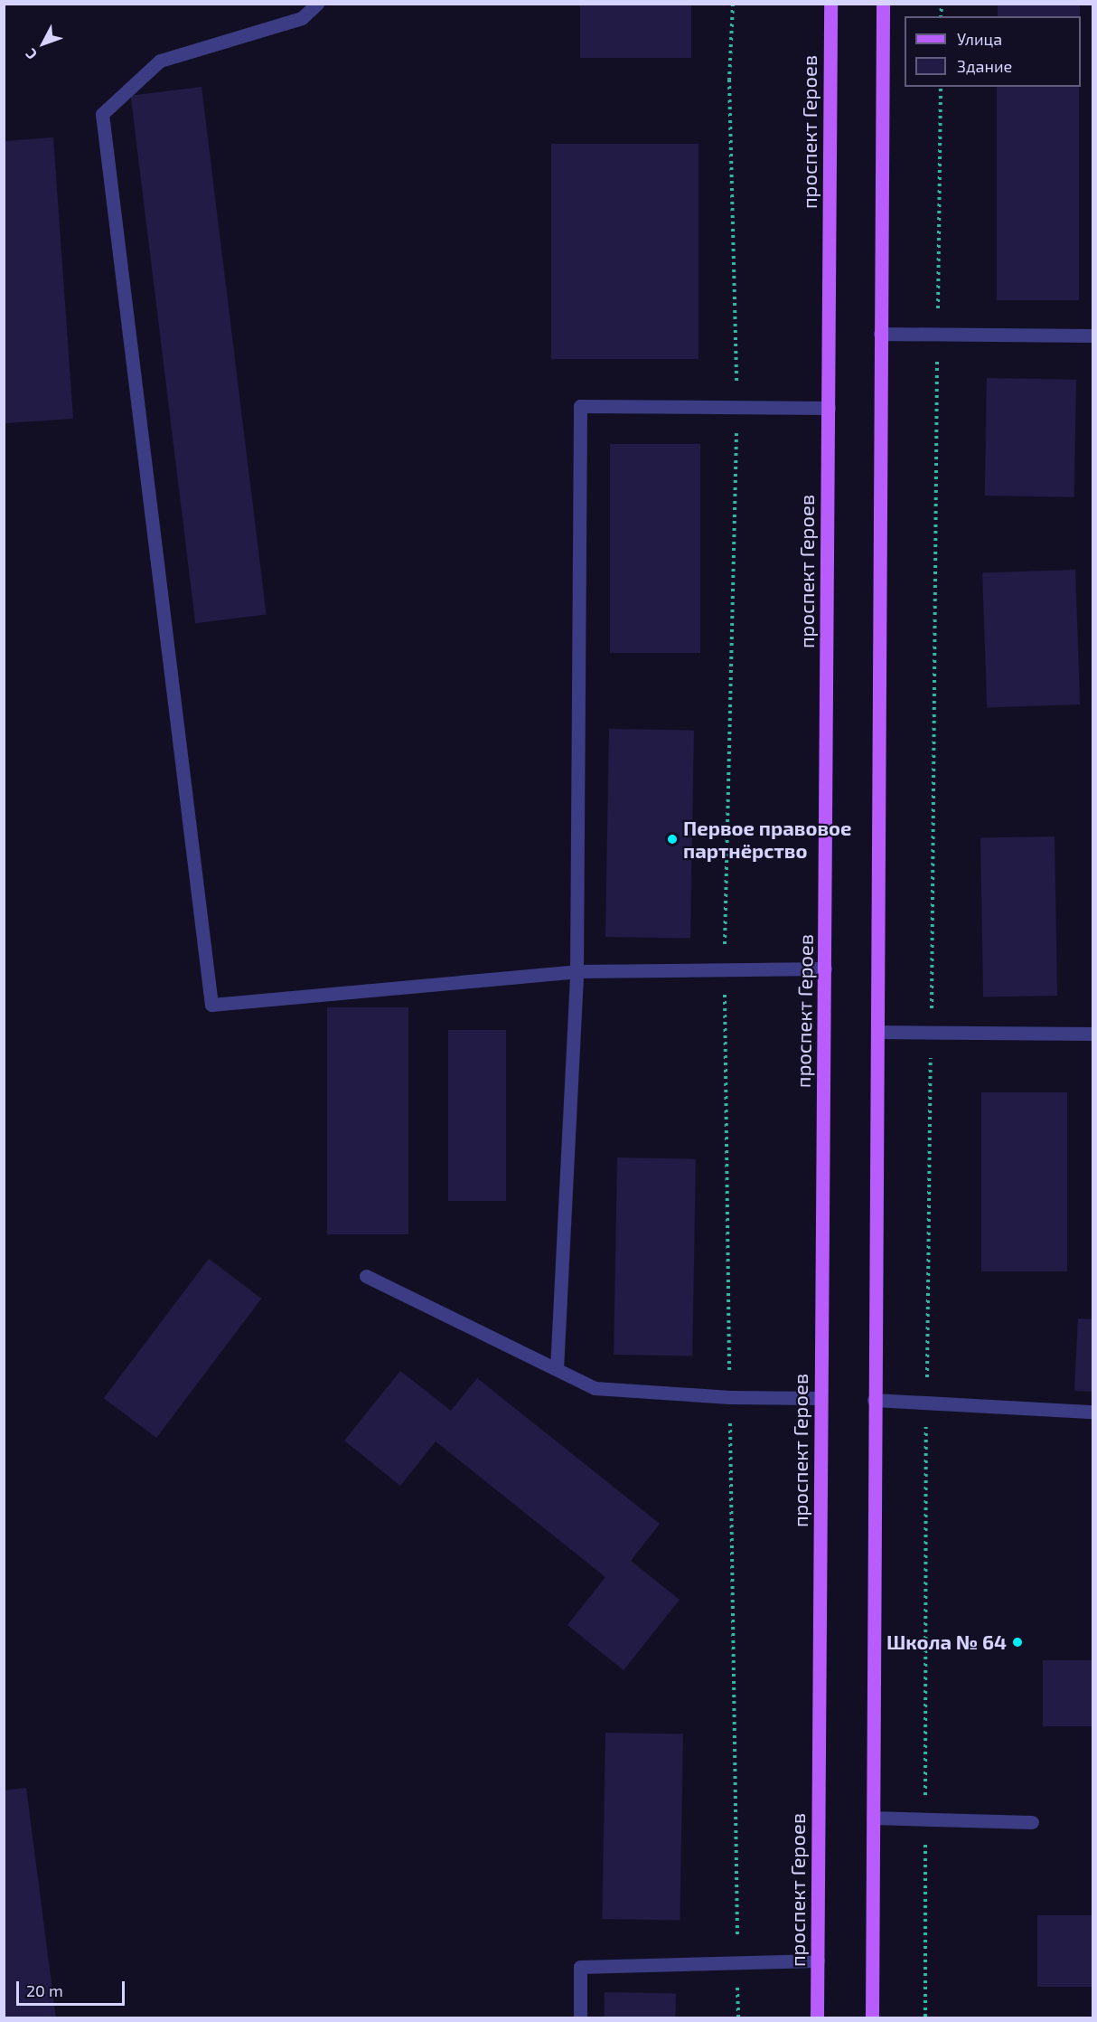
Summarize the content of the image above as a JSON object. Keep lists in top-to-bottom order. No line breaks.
{"streets":{"main road":["проспект Героев"]},"places":["Первое правовое партнёрство","Школа № 64"],"legend":["Улица","Здание"],"scale_bar":"20 m","north":"bottom left"}
